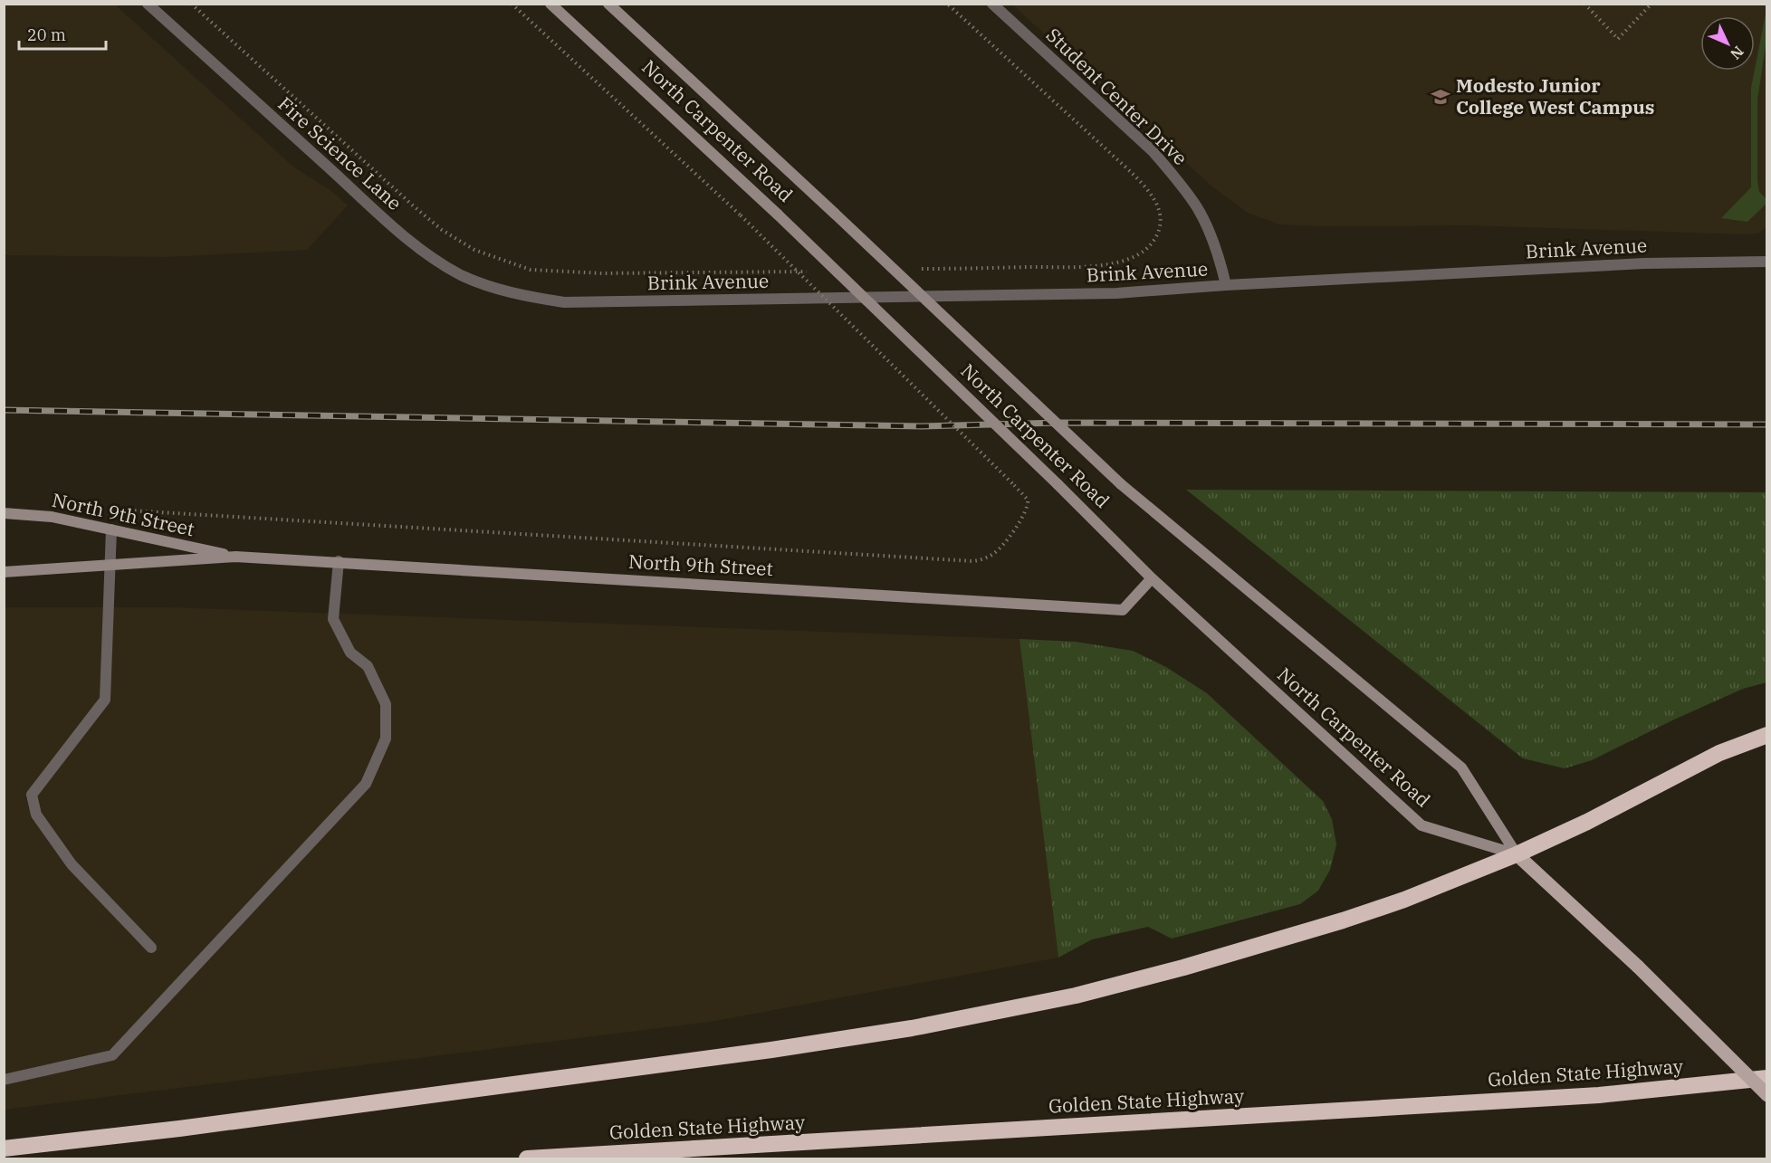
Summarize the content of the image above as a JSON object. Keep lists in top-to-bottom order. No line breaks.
{"streets":{"highway":["Golden State Highway"],"main road":["North Carpenter Road","North 9th Street"],"street":["Student Center Drive","Fire Science Lane","Brink Avenue"]},"crossings":[["Student Center Drive","Brink Avenue"],["North Carpenter Road","North 9th Street"],["Fire Science Lane","Brink Avenue"]],"places":{"school or university":["Modesto Junior College West Campus"]},"scale_bar":"20 m","north":"bottom right"}
